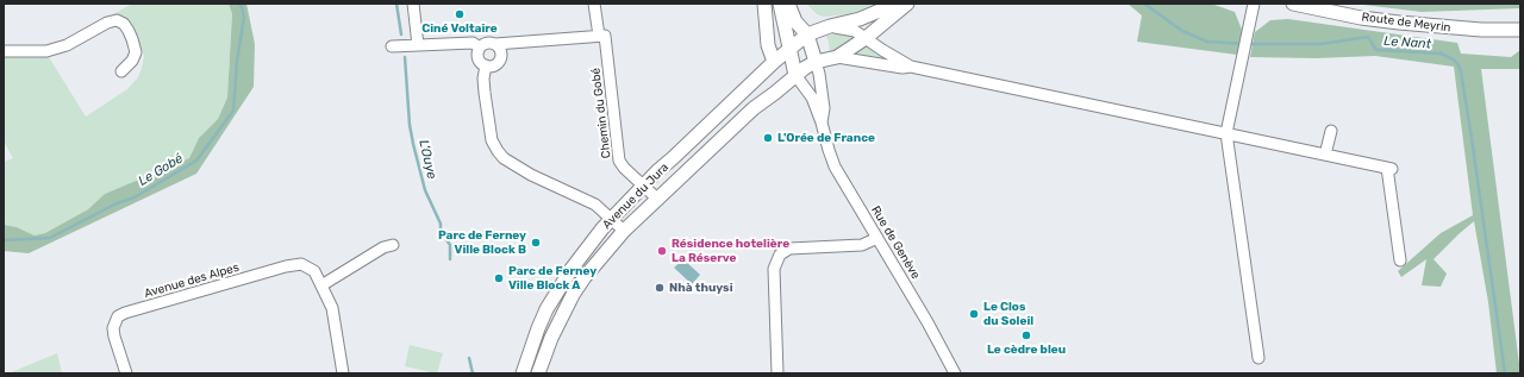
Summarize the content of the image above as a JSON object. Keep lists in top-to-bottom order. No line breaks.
{"streets":{"main road":["Route de Meyrin","Avenue du Jura"],"street":["Chemin du Gobé","Rue de Genève","Avenue des Alpes"]},"crossings":[["Chemin du Gobé","Avenue du Jura"],["Avenue du Jura","Rue de Genève"]],"water":["Le Nant","L'Ouye","Le Gobé"],"places":["Ciné Voltaire","L'Orée de France","Parc de Ferney Ville Block B","Résidence hotelière La Réserve","Parc de Ferney Ville Block A","Nhà thuysi","Le Clos du Soleil","Le cèdre bleu"]}
